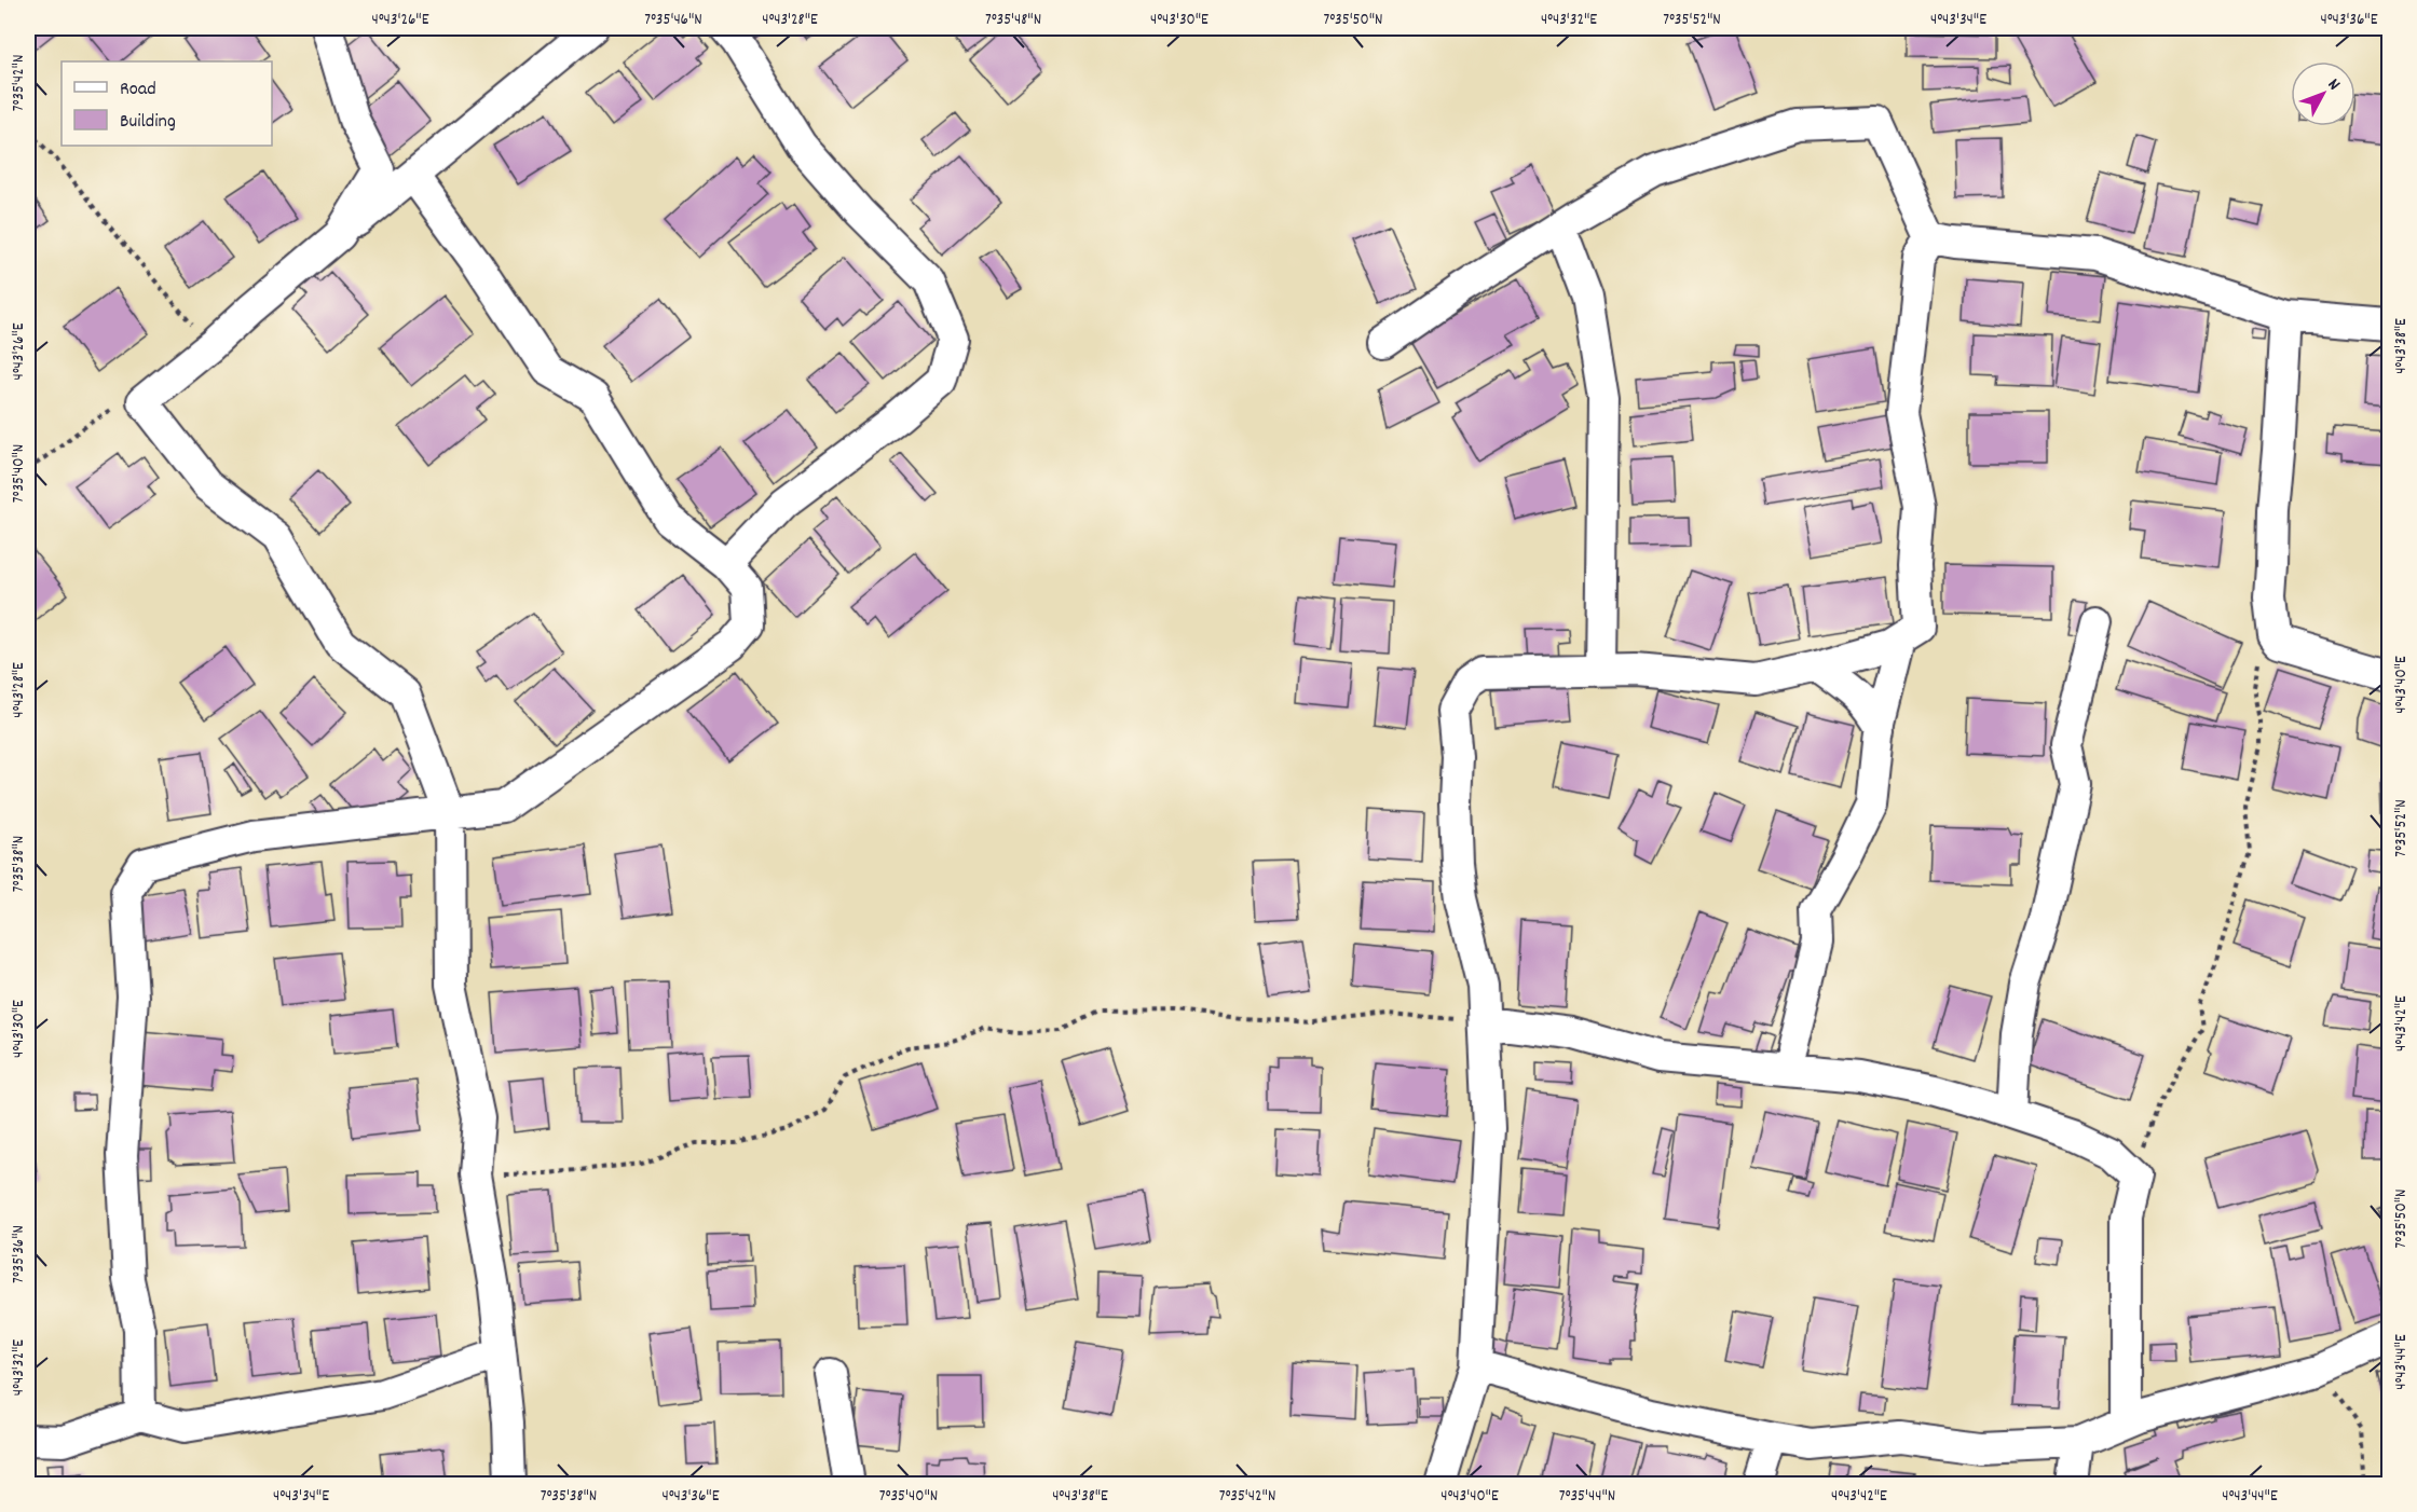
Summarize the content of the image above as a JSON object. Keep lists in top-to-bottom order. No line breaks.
{"legend":["Road","Building"],"north":"top right","coordinates":["4°43'26\"E","7°35'46\"N","4°43'28\"E","7°35'48\"N","4°43'30\"E","7°35'50\"N","4°43'32\"E","7°35'52\"N","4°43'34\"E","4°43'36\"E","7°35'42\"N","4°43'38\"E","7°35'40\"N","4°43'40\"E","7°35'38\"N","4°43'42\"E","7°35'36\"N","4°43'44\"E","7°35'44\"N"]}
